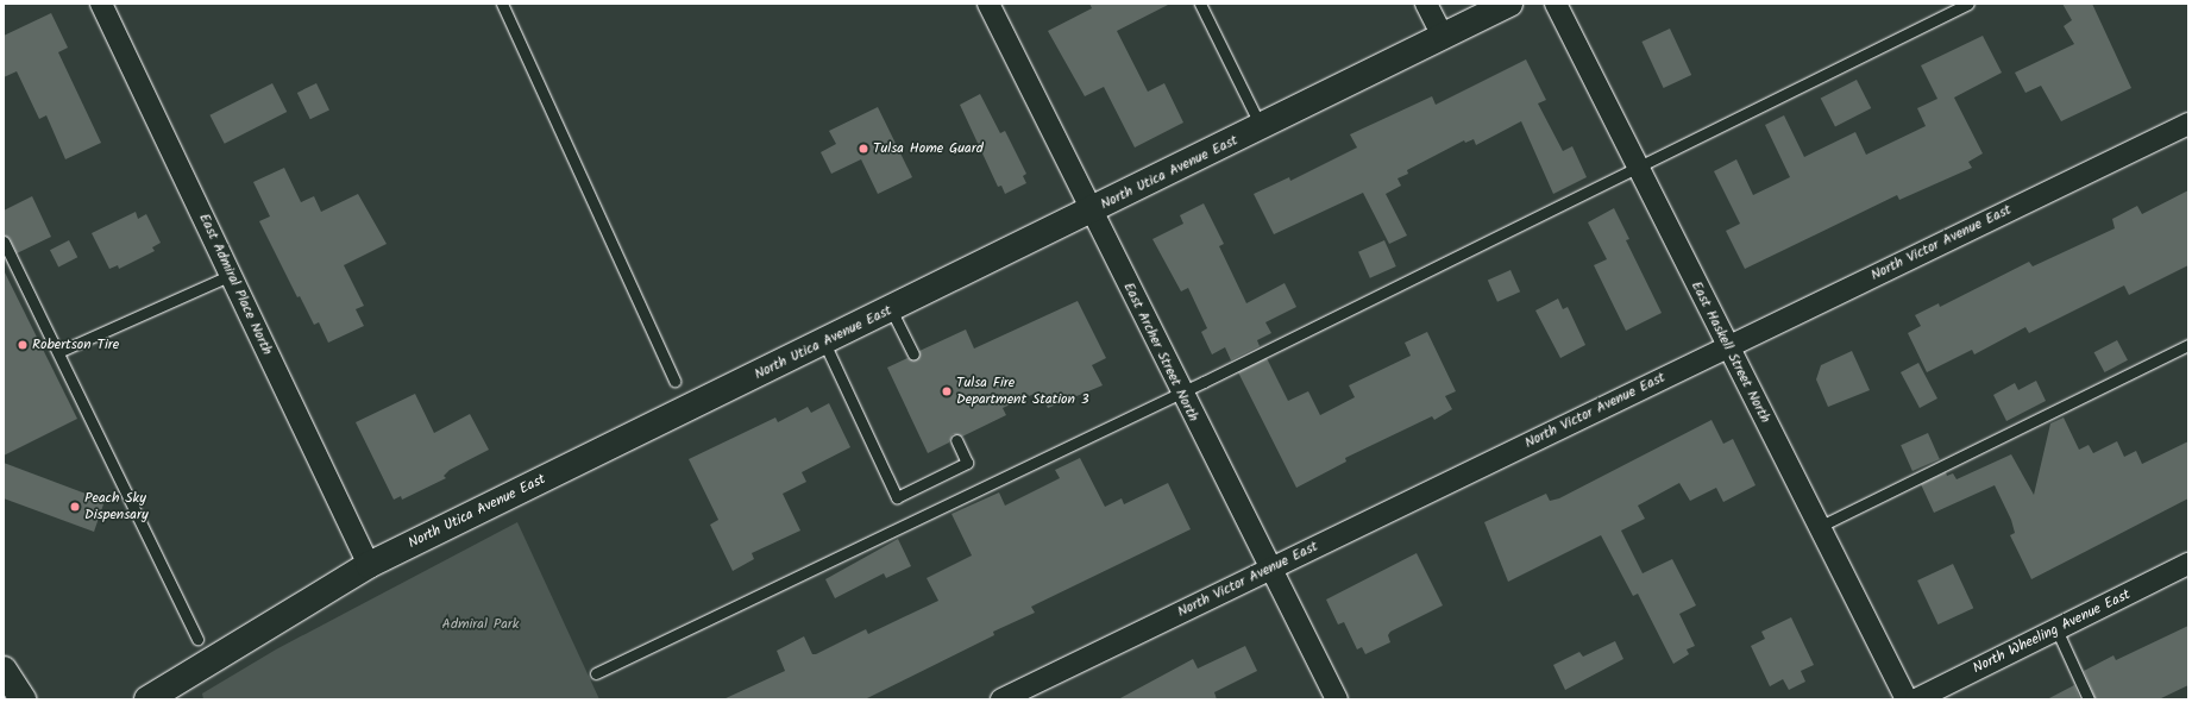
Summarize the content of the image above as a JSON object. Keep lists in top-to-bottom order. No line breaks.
{"streets":{"main road":["North Utica Avenue East"],"street":["North Victor Avenue East","East Admiral Place North","East Archer Street North","East Haskell Street North","North Wheeling Avenue East"]},"crossings":[["North Utica Avenue East","East Admiral Place North"],["North Utica Avenue East","East Archer Street North"],["North Victor Avenue East","East Archer Street North"],["North Victor Avenue East","East Haskell Street North"]],"parks":["Admiral Park"],"places":["Tulsa Home Guard","Robertson Tire","Tulsa Fire Department Station 3","Peach Sky Dispensary"]}
